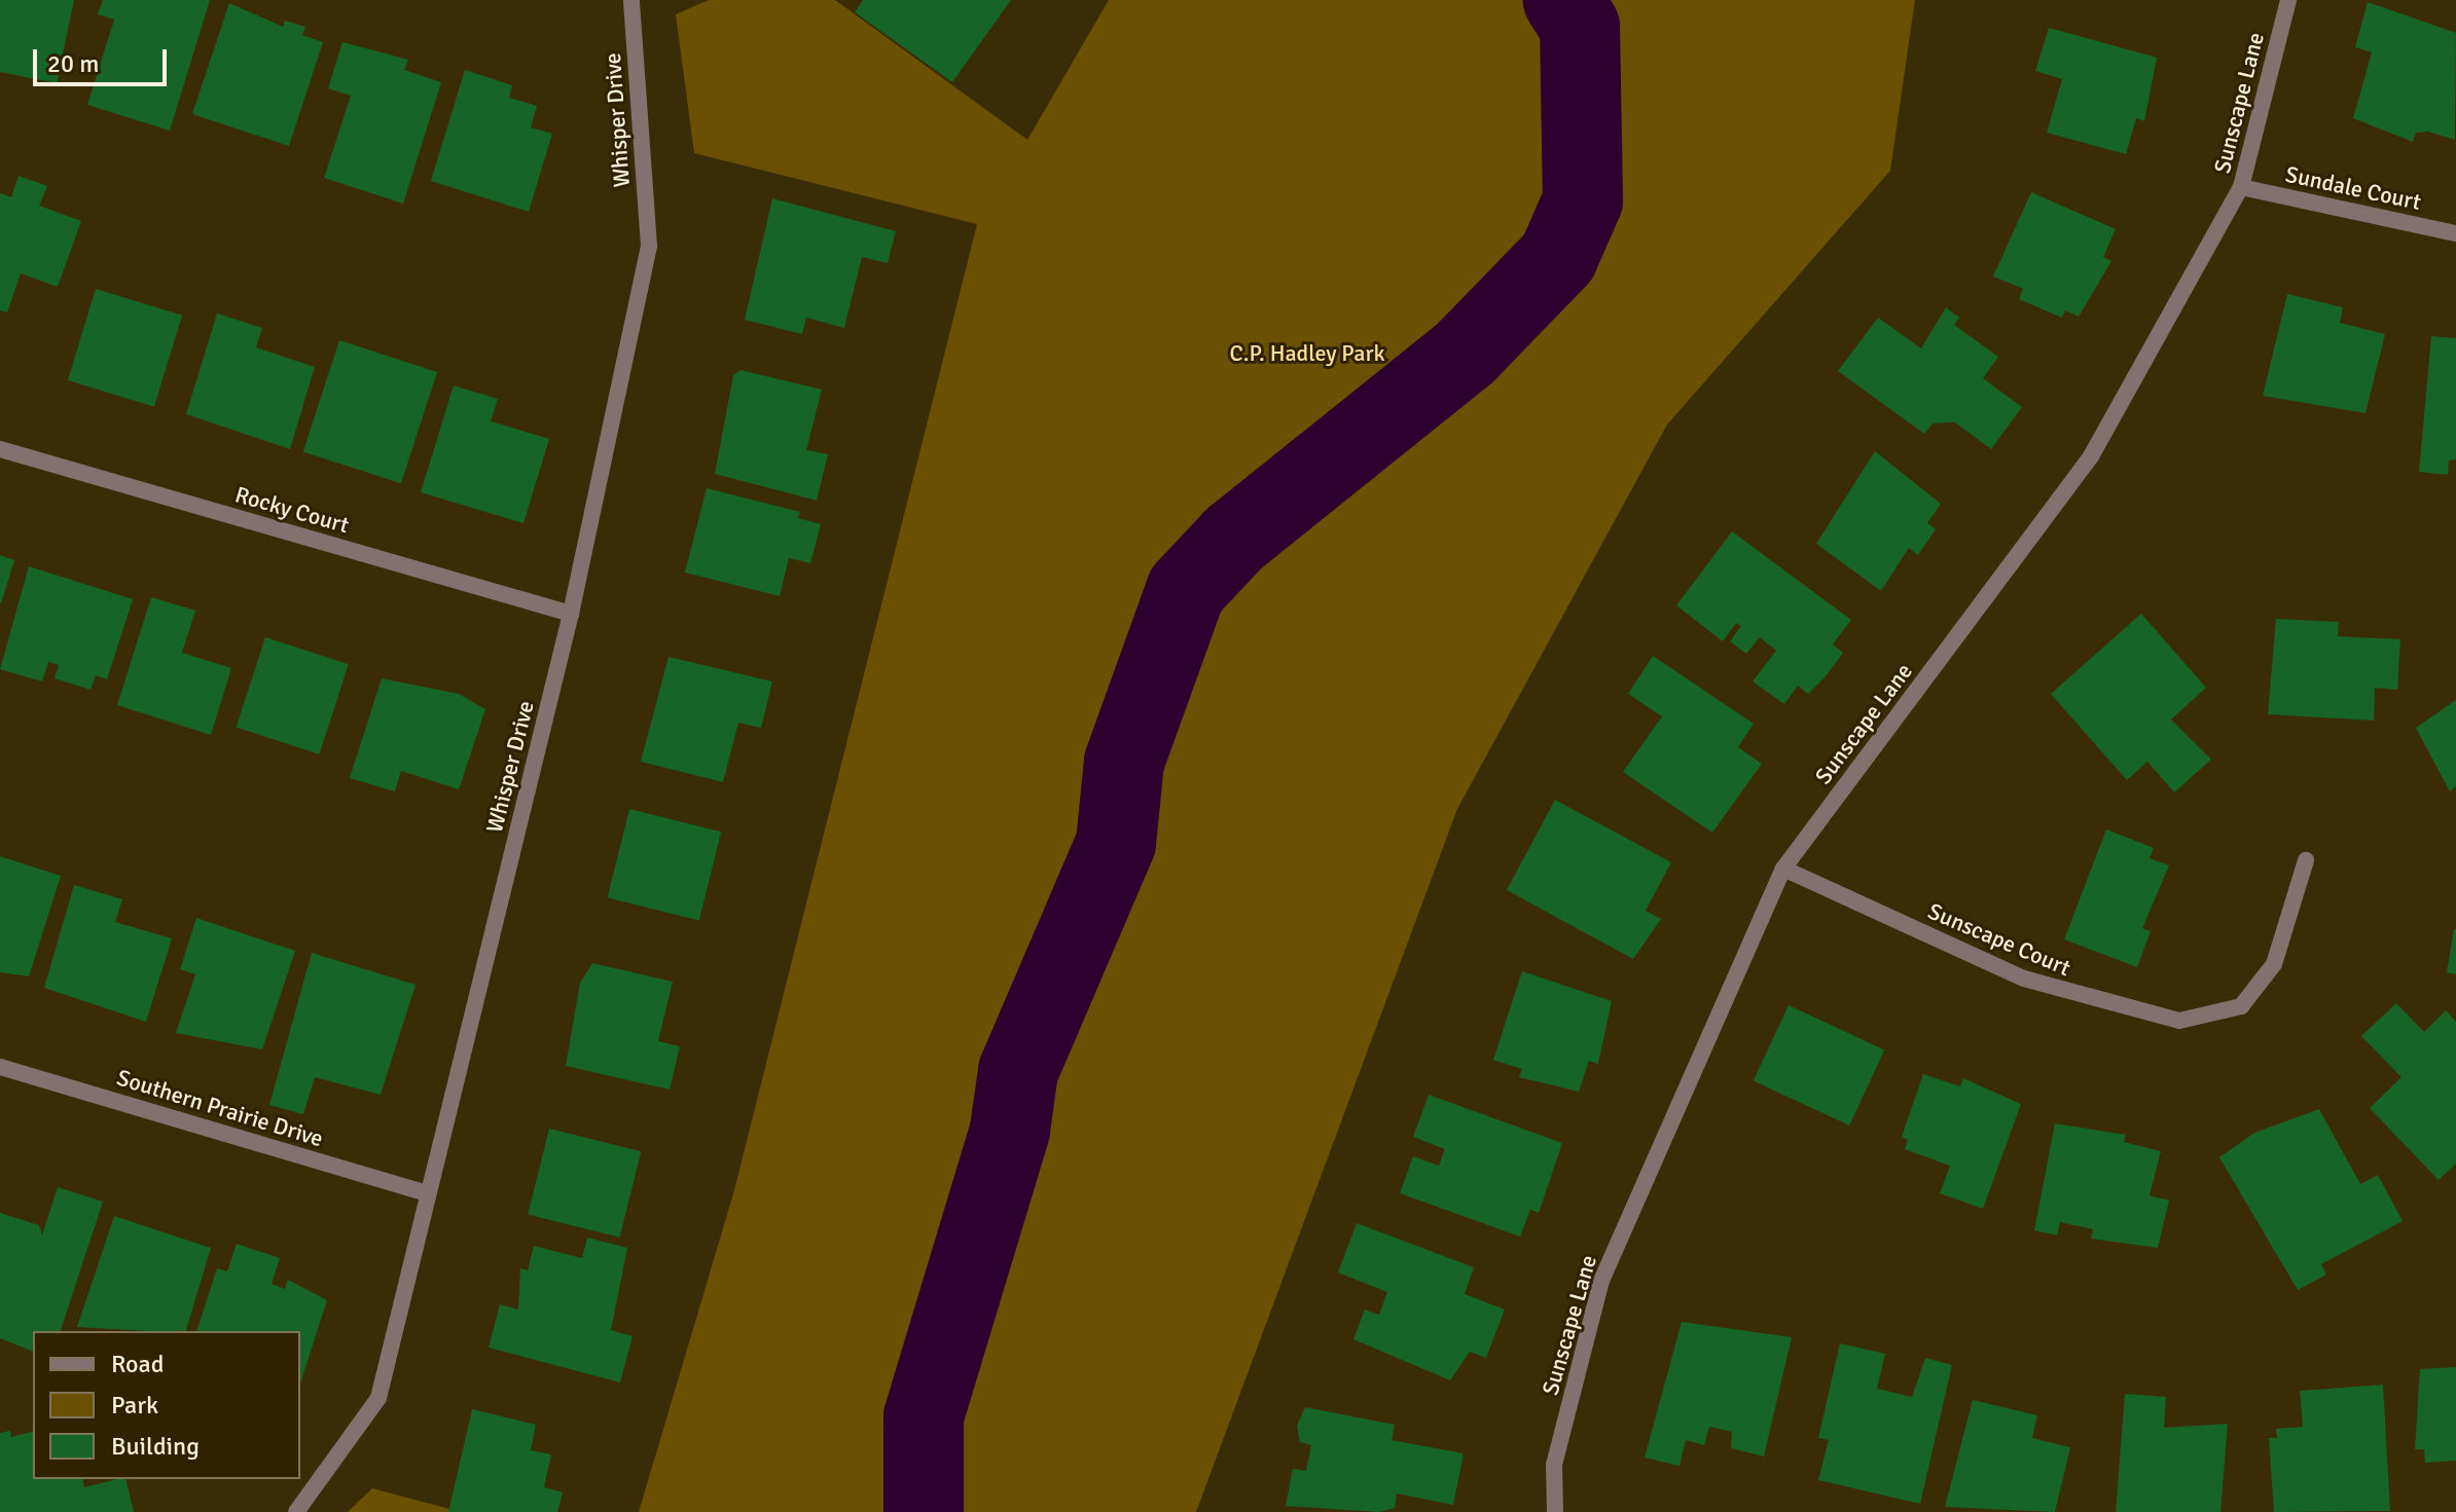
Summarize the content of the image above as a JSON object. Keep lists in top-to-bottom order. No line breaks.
{"streets":{"street":["Sunscape Lane","Whisper Drive","Sundale Court","Rocky Court","Sunscape Court","Southern Prairie Drive"]},"crossings":[["Sunscape Lane","Sundale Court"],["Sunscape Lane","Sunscape Court"],["Whisper Drive","Rocky Court"],["Whisper Drive","Southern Prairie Drive"]],"parks":["C.P. Hadley Park"],"legend":["Road","Park","Building"],"scale_bar":"20 m"}
